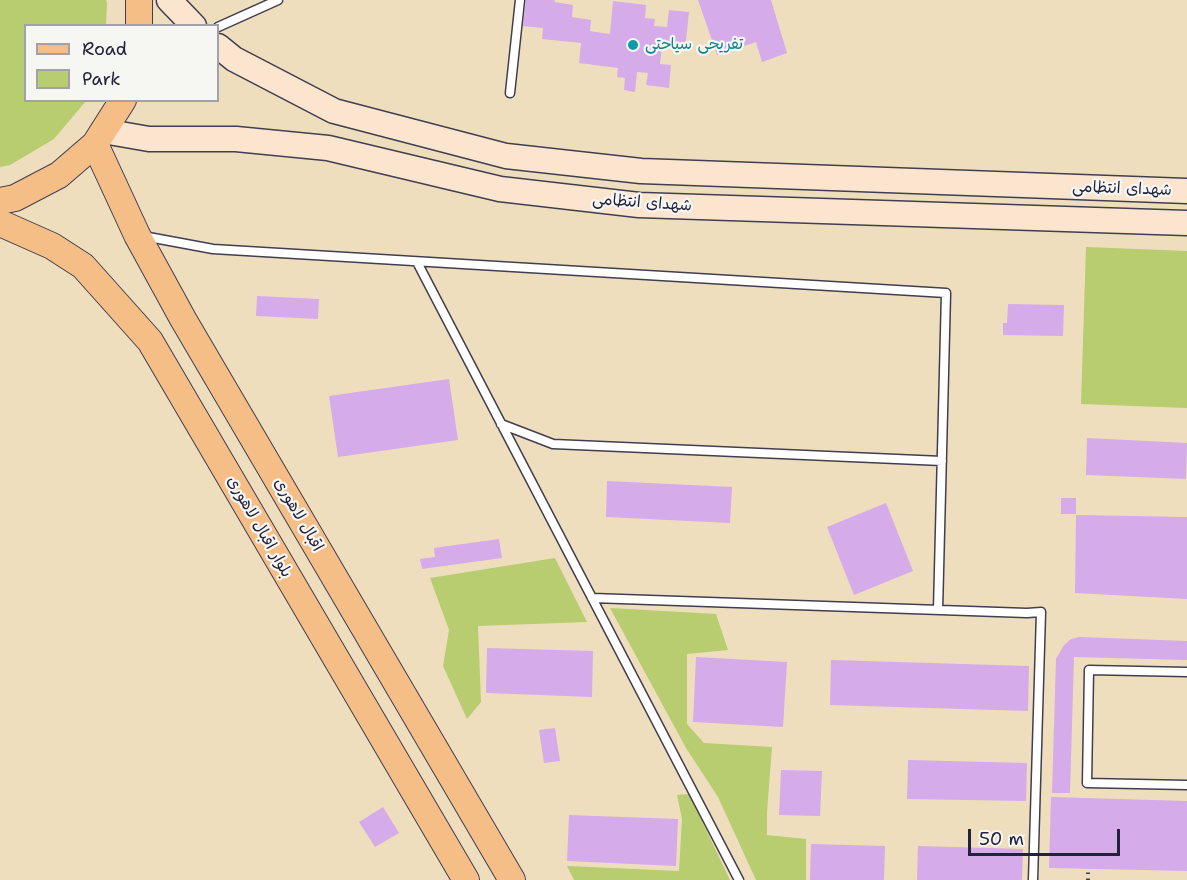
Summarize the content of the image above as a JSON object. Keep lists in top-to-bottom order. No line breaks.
{"streets":{"main road":["شهدای انتظامی","اقبال لاهوری","بلوار اقبال لاهوری"]},"crossings":[["شهدای انتظامی","اقبال لاهوری"]],"places":["تفریحی سیاحتی"],"legend":["Road","Park"],"scale_bar":"50 m"}
